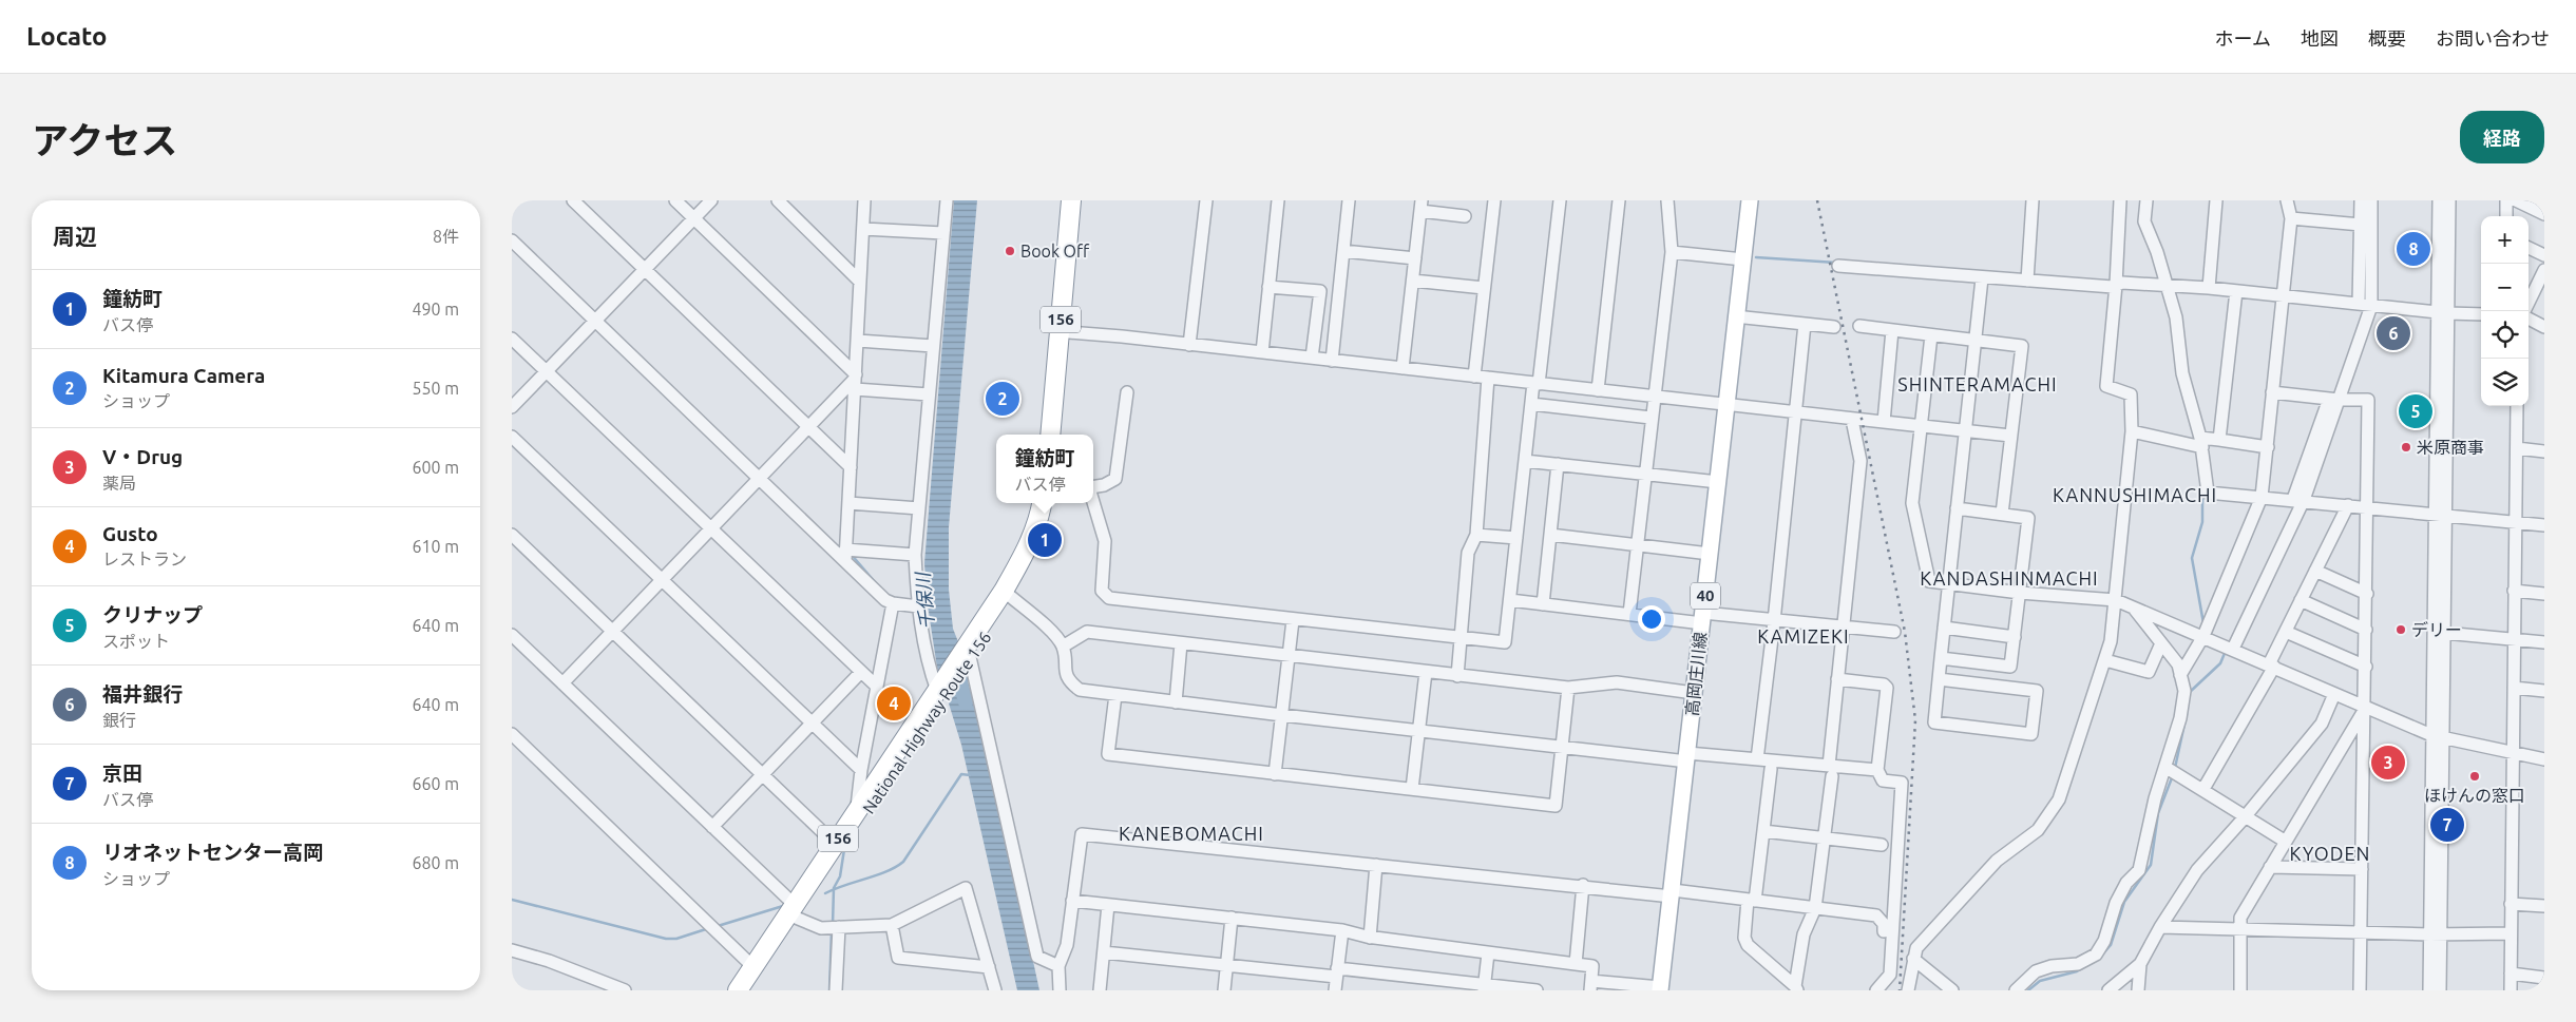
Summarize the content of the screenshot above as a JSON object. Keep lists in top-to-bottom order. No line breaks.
{"streets":{"highway":["156","National Highway Route 156"],"main road":["40","高岡庄川線"]},"districts":["SHINTERAMACHI","KANNUSHIMACHI","KANDASHINMACHI","KAMIZEKI","KANEBOMACHI","KYODEN"],"water":["千保川"],"places":["Book Off","米原商事","デリー","ほけんの窓口"],"page":{"header":"Locato","nav":["ホーム","地図","概要","お問い合わせ"],"title":"アクセス","buttons":"経路","heading":["周辺","8件"],"map_buttons":["+","−"],"pins":["8","6","2","5","1","4","3","7"],"list":[{"mark":"1","name":"鐘紡町","note":"バス停","value":"490 m"},{"mark":"2","name":"Kitamura Camera","note":"ショップ","value":"550 m"},{"mark":"3","name":"V・Drug","note":"薬局","value":"600 m"},{"mark":"4","name":"Gusto","note":"レストラン","value":"610 m"},{"mark":"5","name":"クリナップ","note":"スポット","value":"640 m"},{"mark":"6","name":"福井銀行","note":"銀行","value":"640 m"},{"mark":"7","name":"京田","note":"バス停","value":"660 m"},{"mark":"8","name":"リオネットセンター高岡","note":"ショップ","value":"680 m"}],"popup":["鐘紡町","バス停"]}}
